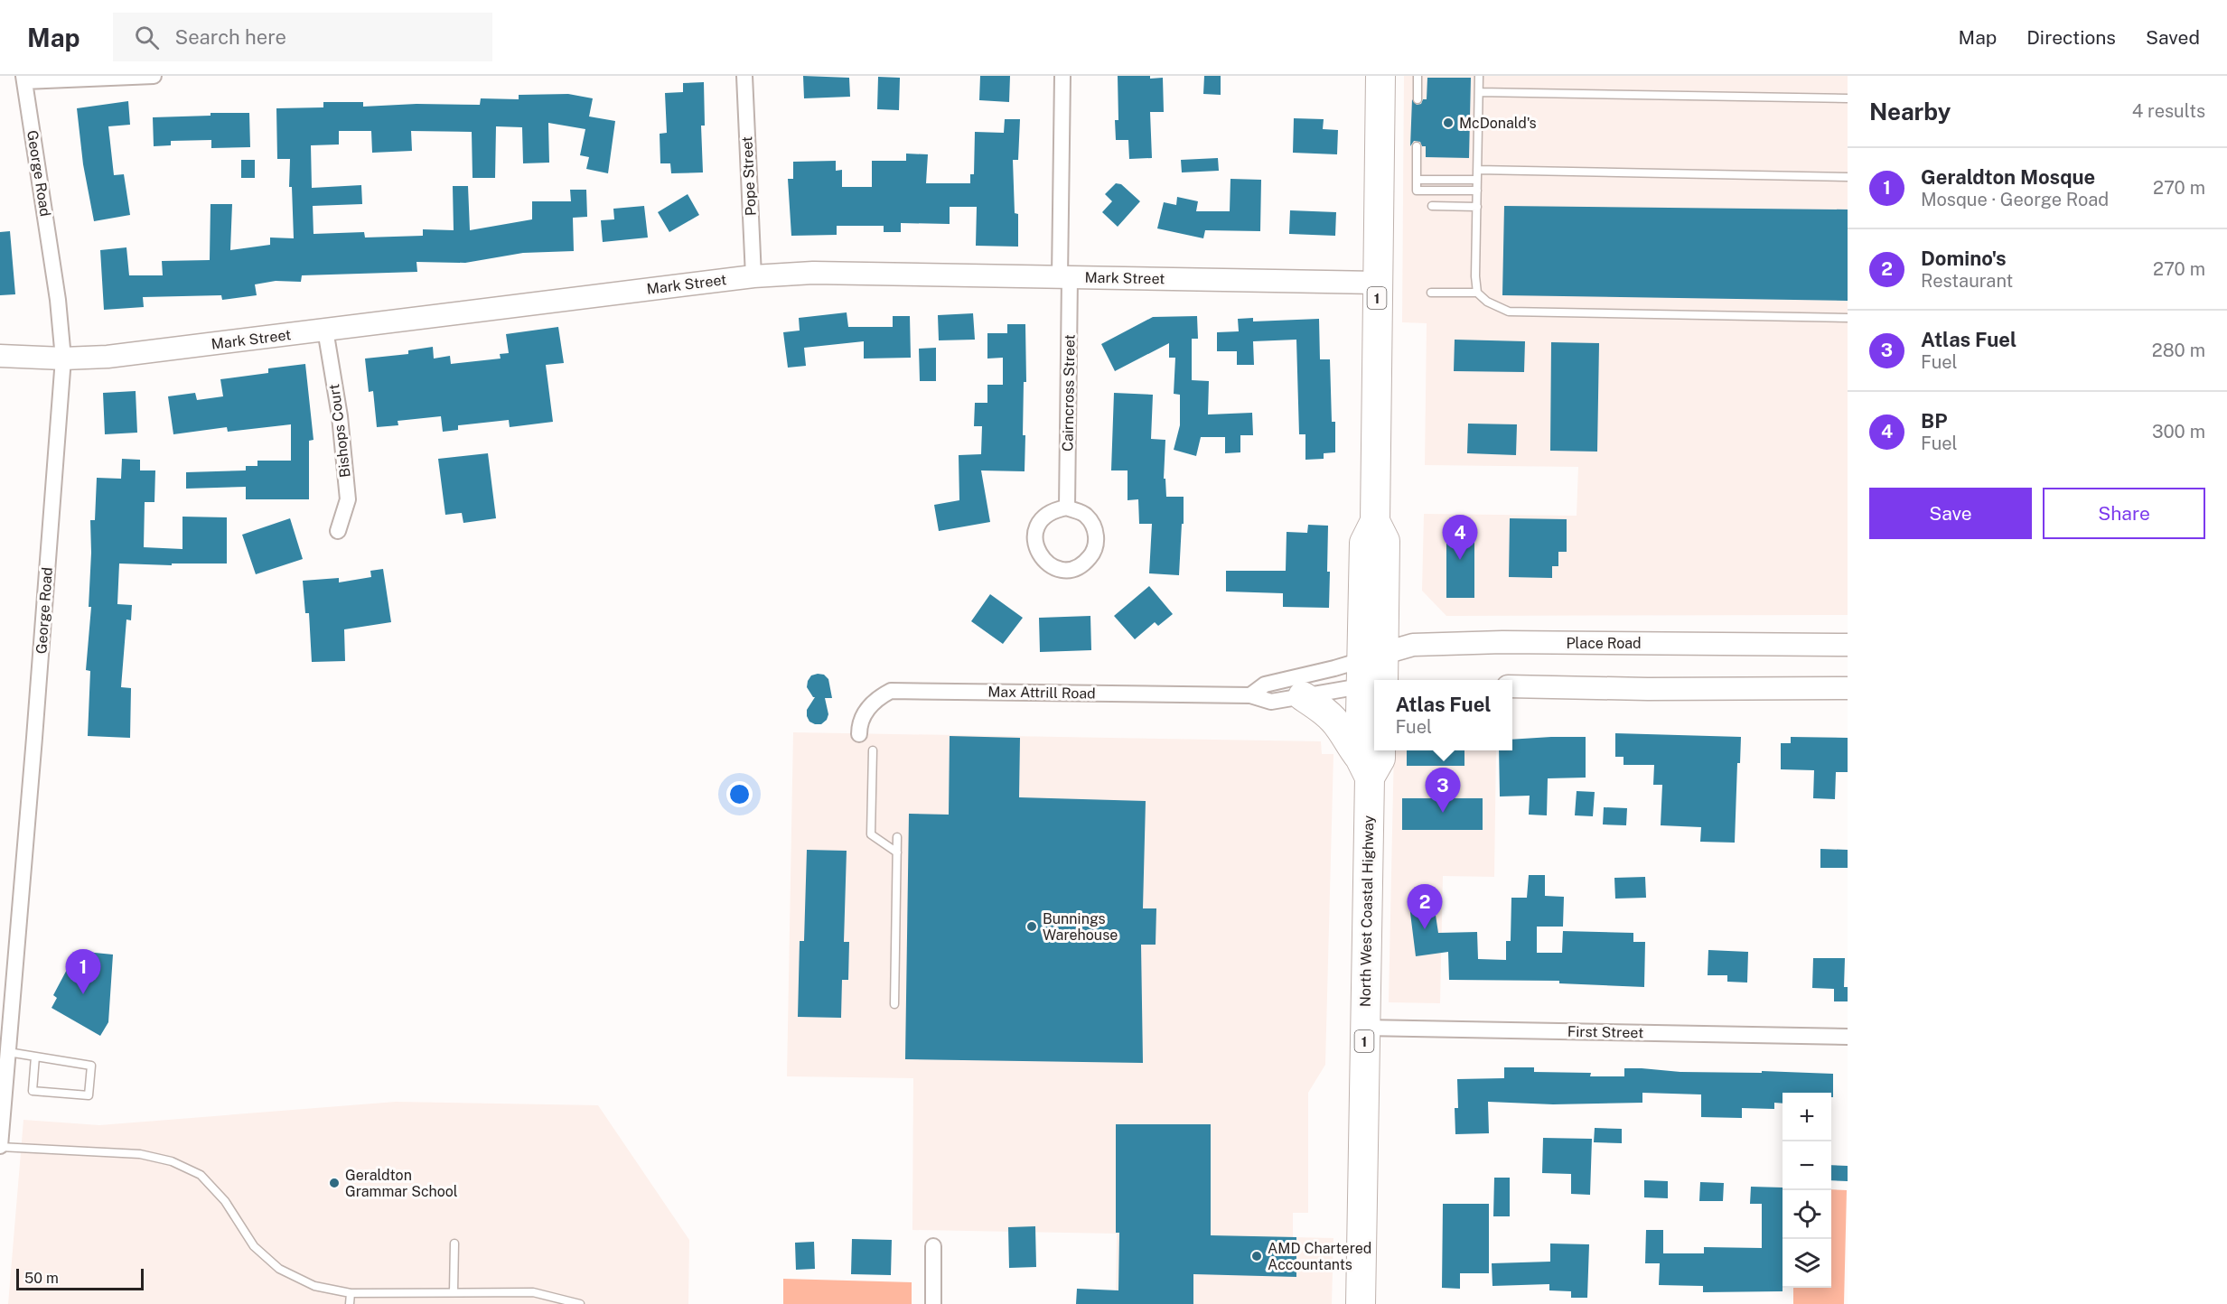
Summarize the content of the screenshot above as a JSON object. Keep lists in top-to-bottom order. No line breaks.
{"streets":{"highway":["1","North West Coastal Highway"],"street":["George Road","Pope Street","Mark Street","Cairncross Street","Bishops Court","Place Road","Max Attrill Road","First Street"]},"crossings":[["George Road","Mark Street"],["Pope Street","Mark Street"],["Mark Street","Cairncross Street"],["Mark Street","Bishops Court"],["Mark Street","North West Coastal Highway"],["Place Road","Max Attrill Road"],["Place Road","North West Coastal Highway"],["Max Attrill Road","North West Coastal Highway"],["North West Coastal Highway","First Street"]],"places":["McDonald's","Bunnings Warehouse","Geraldton Grammar School","AMD Chartered Accountants"],"scale_bar":"50 m","page":{"header":"Map","search":"Search here","nav":["Map","Directions","Saved"],"heading":["Nearby","4 results"],"list":[{"mark":"1","name":"Geraldton Mosque","note":"Mosque · George Road","value":"270 m"},{"mark":"2","name":"Domino's","note":"Restaurant","value":"270 m"},{"mark":"3","name":"Atlas Fuel","note":"Fuel","value":"280 m"},{"mark":"4","name":"BP","note":"Fuel","value":"300 m"}],"buttons":["Save","Share"],"pins":["4","3","2","1"],"popup":["Atlas Fuel","Fuel"],"map_buttons":["+","−"],"scale":"50 m"}}
